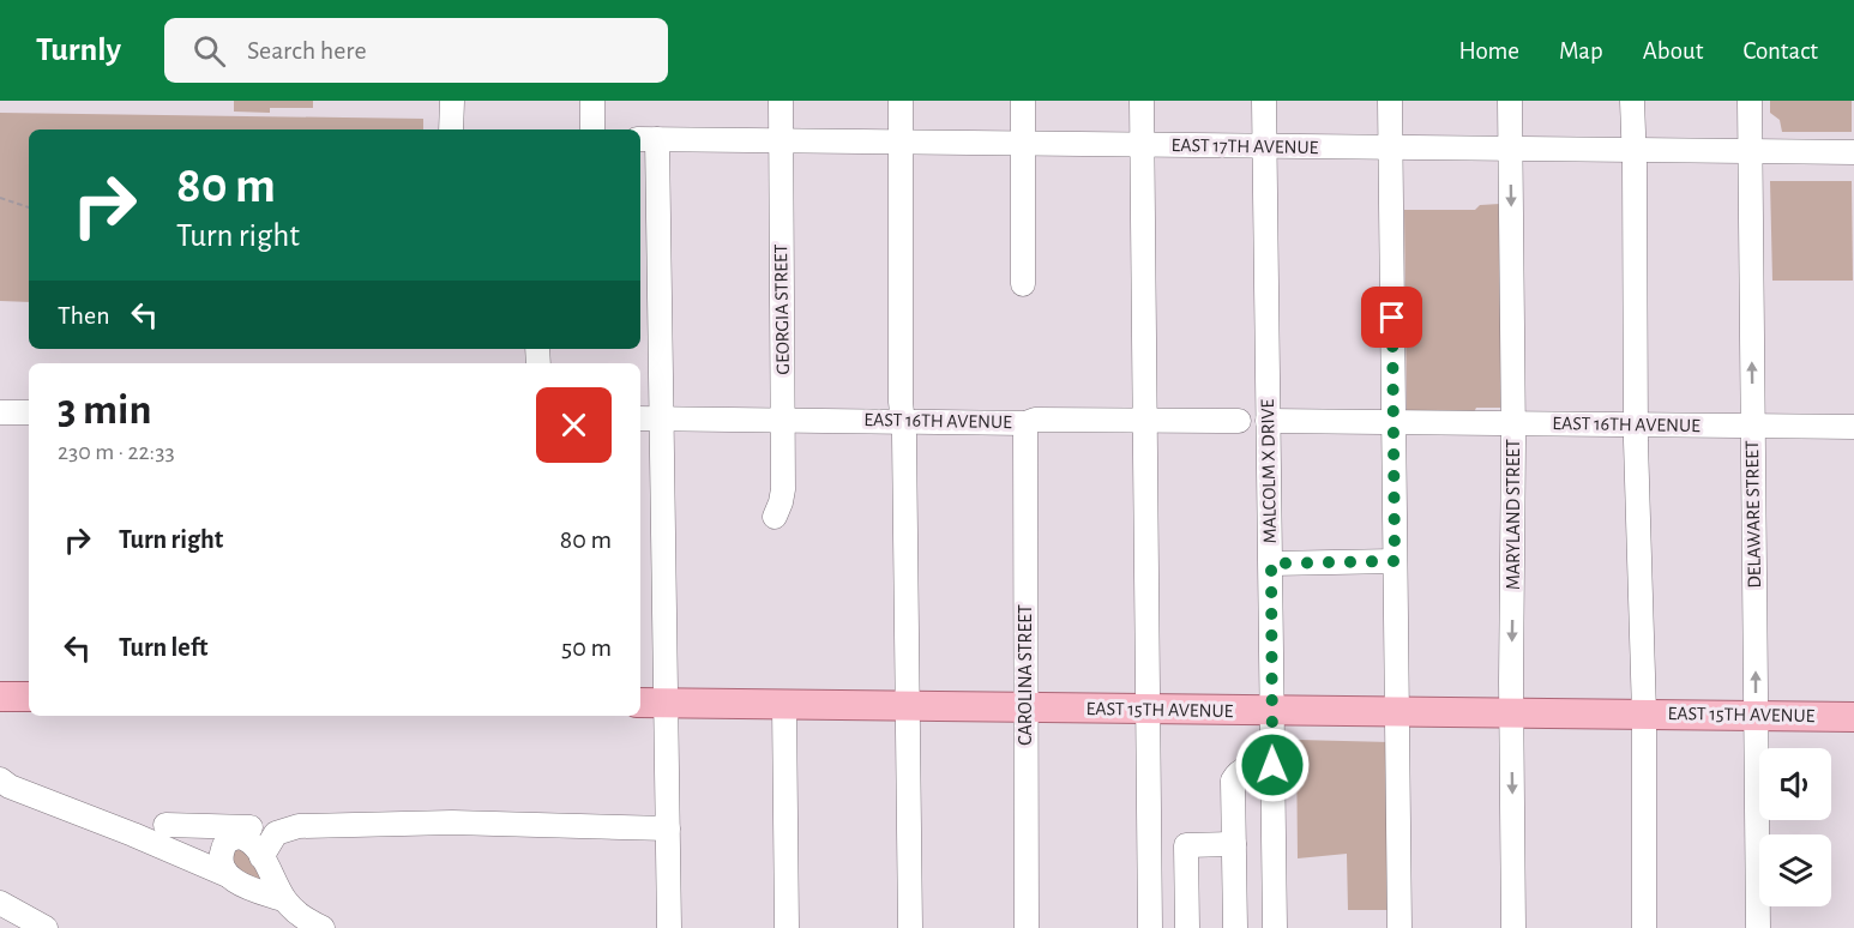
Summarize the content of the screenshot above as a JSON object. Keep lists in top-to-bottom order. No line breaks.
{"streets":{"main road":["EAST 15TH AVENUE"],"street":["EAST 17TH AVENUE","GEORGIA STREET","EAST 16TH AVENUE","MALCOLM X DRIVE","MARYLAND STREET","DELAWARE STREET","CAROLINA STREET"]},"crossings":[["EAST 17TH AVENUE","GEORGIA STREET"],["EAST 17TH AVENUE","MALCOLM X DRIVE"],["EAST 17TH AVENUE","MARYLAND STREET"],["EAST 17TH AVENUE","DELAWARE STREET"],["GEORGIA STREET","EAST 16TH AVENUE"],["EAST 16TH AVENUE","MALCOLM X DRIVE"],["EAST 16TH AVENUE","MARYLAND STREET"],["EAST 16TH AVENUE","DELAWARE STREET"],["EAST 16TH AVENUE","CAROLINA STREET"],["MALCOLM X DRIVE","EAST 15TH AVENUE"],["MARYLAND STREET","EAST 15TH AVENUE"],["DELAWARE STREET","EAST 15TH AVENUE"],["CAROLINA STREET","EAST 15TH AVENUE"]],"page":{"header":"Turnly","search":"Search here","nav":["Home","Map","About","Contact"],"turn":["80 m","Turn right"],"then":"Then","heading":["3 min","230 m · 22:33"],"list":[{"name":"Turn right","value":"80 m"},{"name":"Turn left","value":"50 m"}]}}
